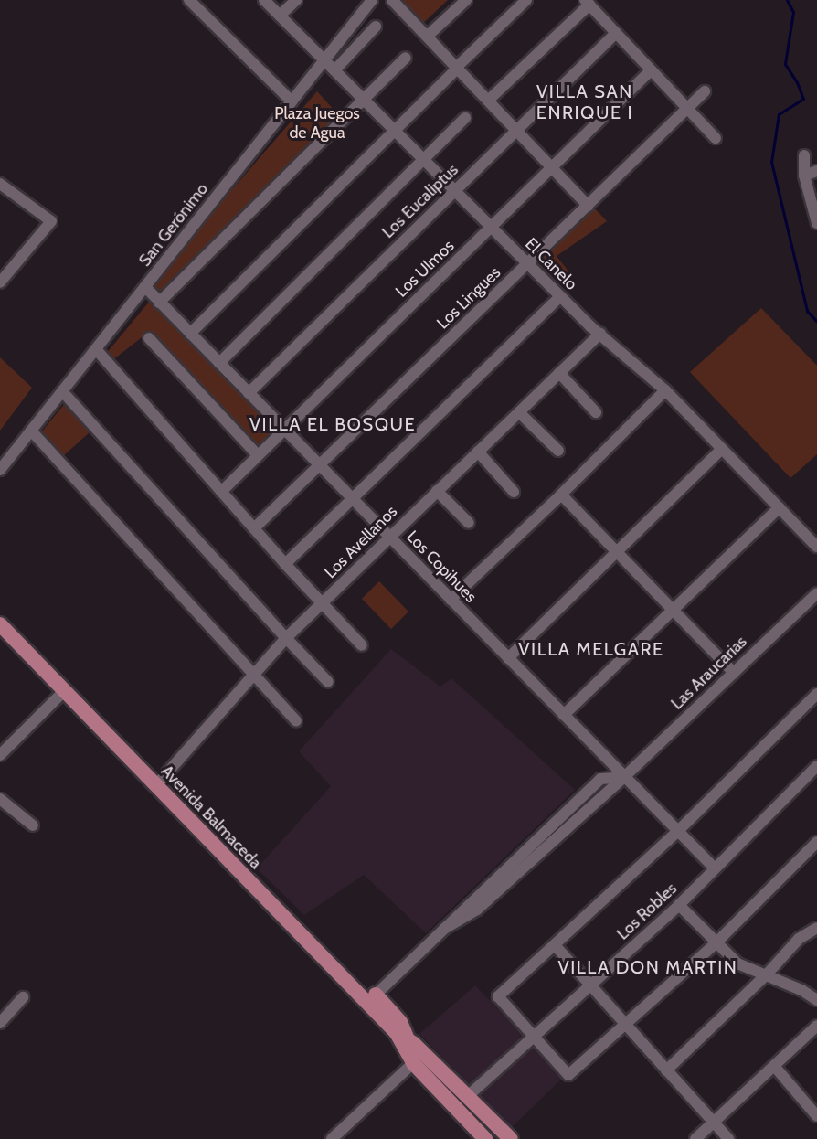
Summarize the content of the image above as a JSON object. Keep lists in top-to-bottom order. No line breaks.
{"streets":{"main road":["Avenida Balmaceda"],"street":["Los Eucaliptus","San Gerónimo","El Canelo","Los Ulmos","Los Lingues","Los Avellanos","Los Copihues","Las Araucarias","Los Robles"]},"crossings":[["Los Eucaliptus","El Canelo"],["Los Eucaliptus","Los Copihues"],["San Gerónimo","El Canelo"],["San Gerónimo","Los Copihues"],["El Canelo","Los Ulmos"],["El Canelo","Los Lingues"],["El Canelo","Los Avellanos"],["Los Ulmos","Los Copihues"],["Los Lingues","Los Copihues"],["Los Avellanos","Los Copihues"],["Los Avellanos","Avenida Balmaceda"],["Los Copihues","Las Araucarias"],["Los Copihues","Los Robles"],["Avenida Balmaceda","Los Robles"]],"districts":["VILLA SAN ENRIQUE I","VILLA EL BOSQUE","VILLA MELGARE","VILLA DON MARTIN"],"parks":["Plaza Juegos de Agua"]}
